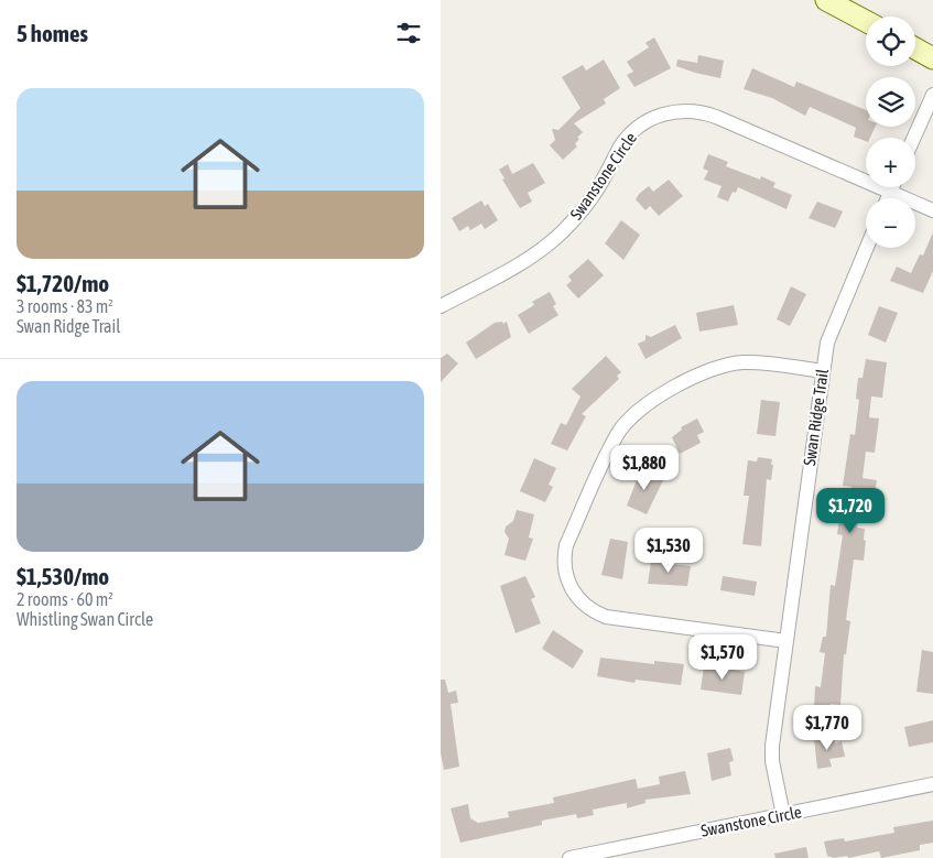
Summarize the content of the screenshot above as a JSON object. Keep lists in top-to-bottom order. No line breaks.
{"streets":{"street":["Swanstone Circle","Swan Ridge Trail"]},"crossings":[["Swanstone Circle","Swan Ridge Trail"]],"page":{"heading":"5 homes","map_buttons":["+","−"],"list":[{"name":"$1,720/mo","note":"3 rooms · 83 m² · Swan Ridge Trail"},{"name":"$1,530/mo","note":"2 rooms · 60 m² · Whistling Swan Circle"}],"price":["$1,880","$1,720","$1,530","$1,570","$1,770"]}}
